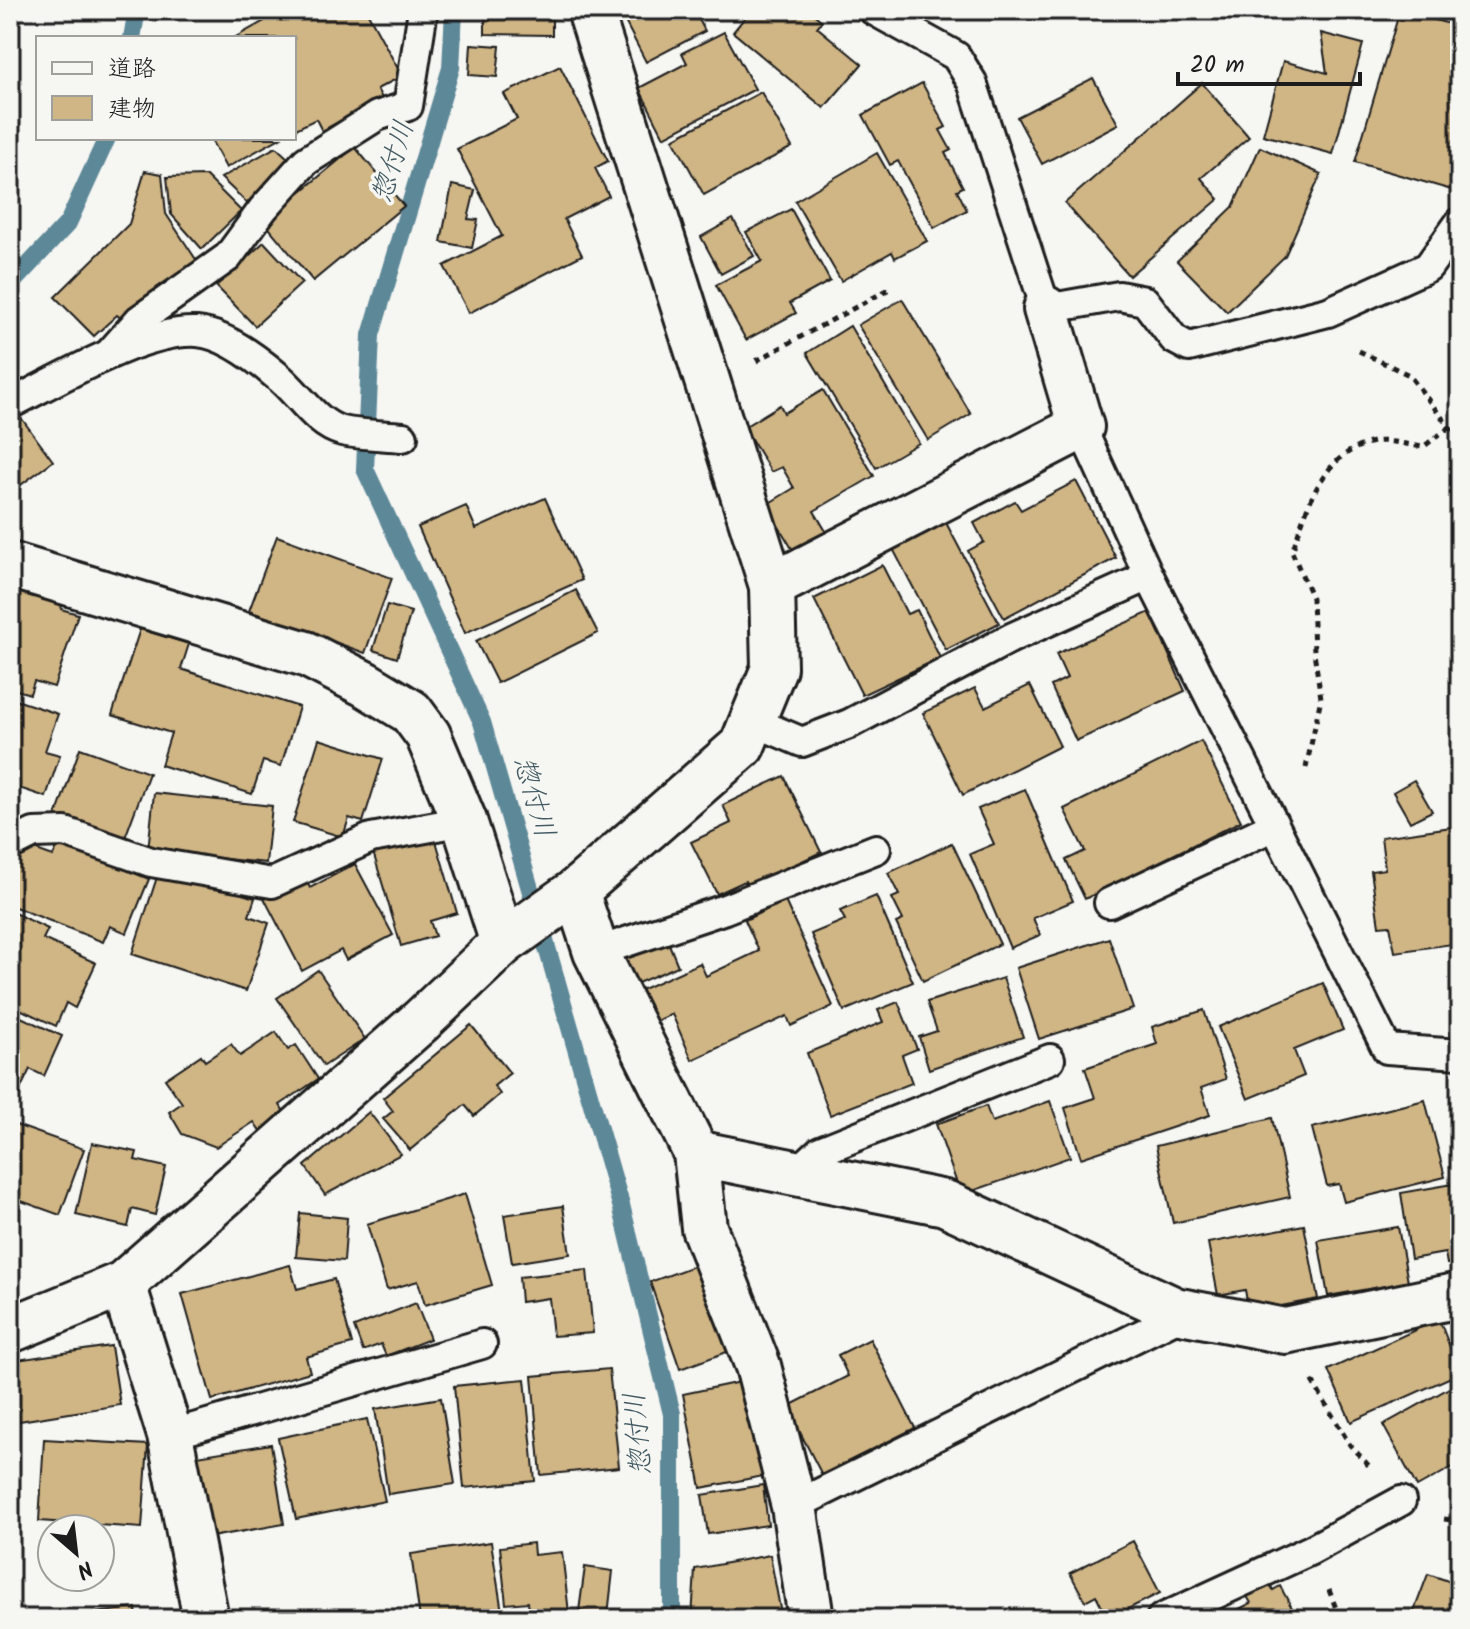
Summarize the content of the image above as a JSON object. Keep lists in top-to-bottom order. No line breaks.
{"water":["惣付川"],"legend":["道路","建物"],"scale_bar":"20 m","north":"bottom right"}
